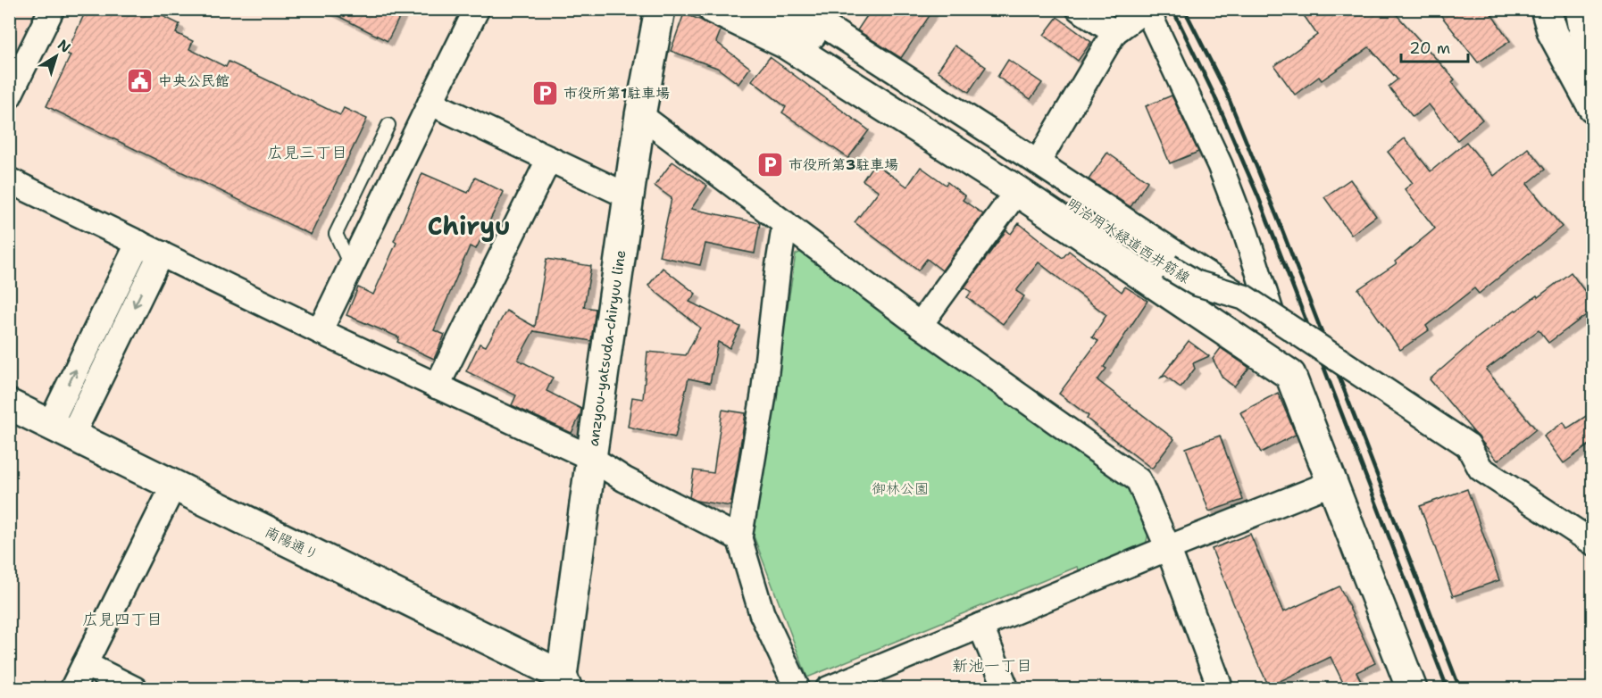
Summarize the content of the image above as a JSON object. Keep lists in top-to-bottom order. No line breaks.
{"streets":{"main road":["anzyou-yatsuda-chiryuu line","南陽通り"],"street":["明治用水緑道西井筋線"]},"crossings":[["anzyou-yatsuda-chiryuu line","南陽通り"]],"districts":["広見三丁目","Chiryu","広見四丁目","新池一丁目"],"parks":["御林公園"],"places":{"public building":["中央公民館"],"parking":["市役所第1駐車場","市役所第3駐車場"]},"scale_bar":"20 m","north":"top right"}
